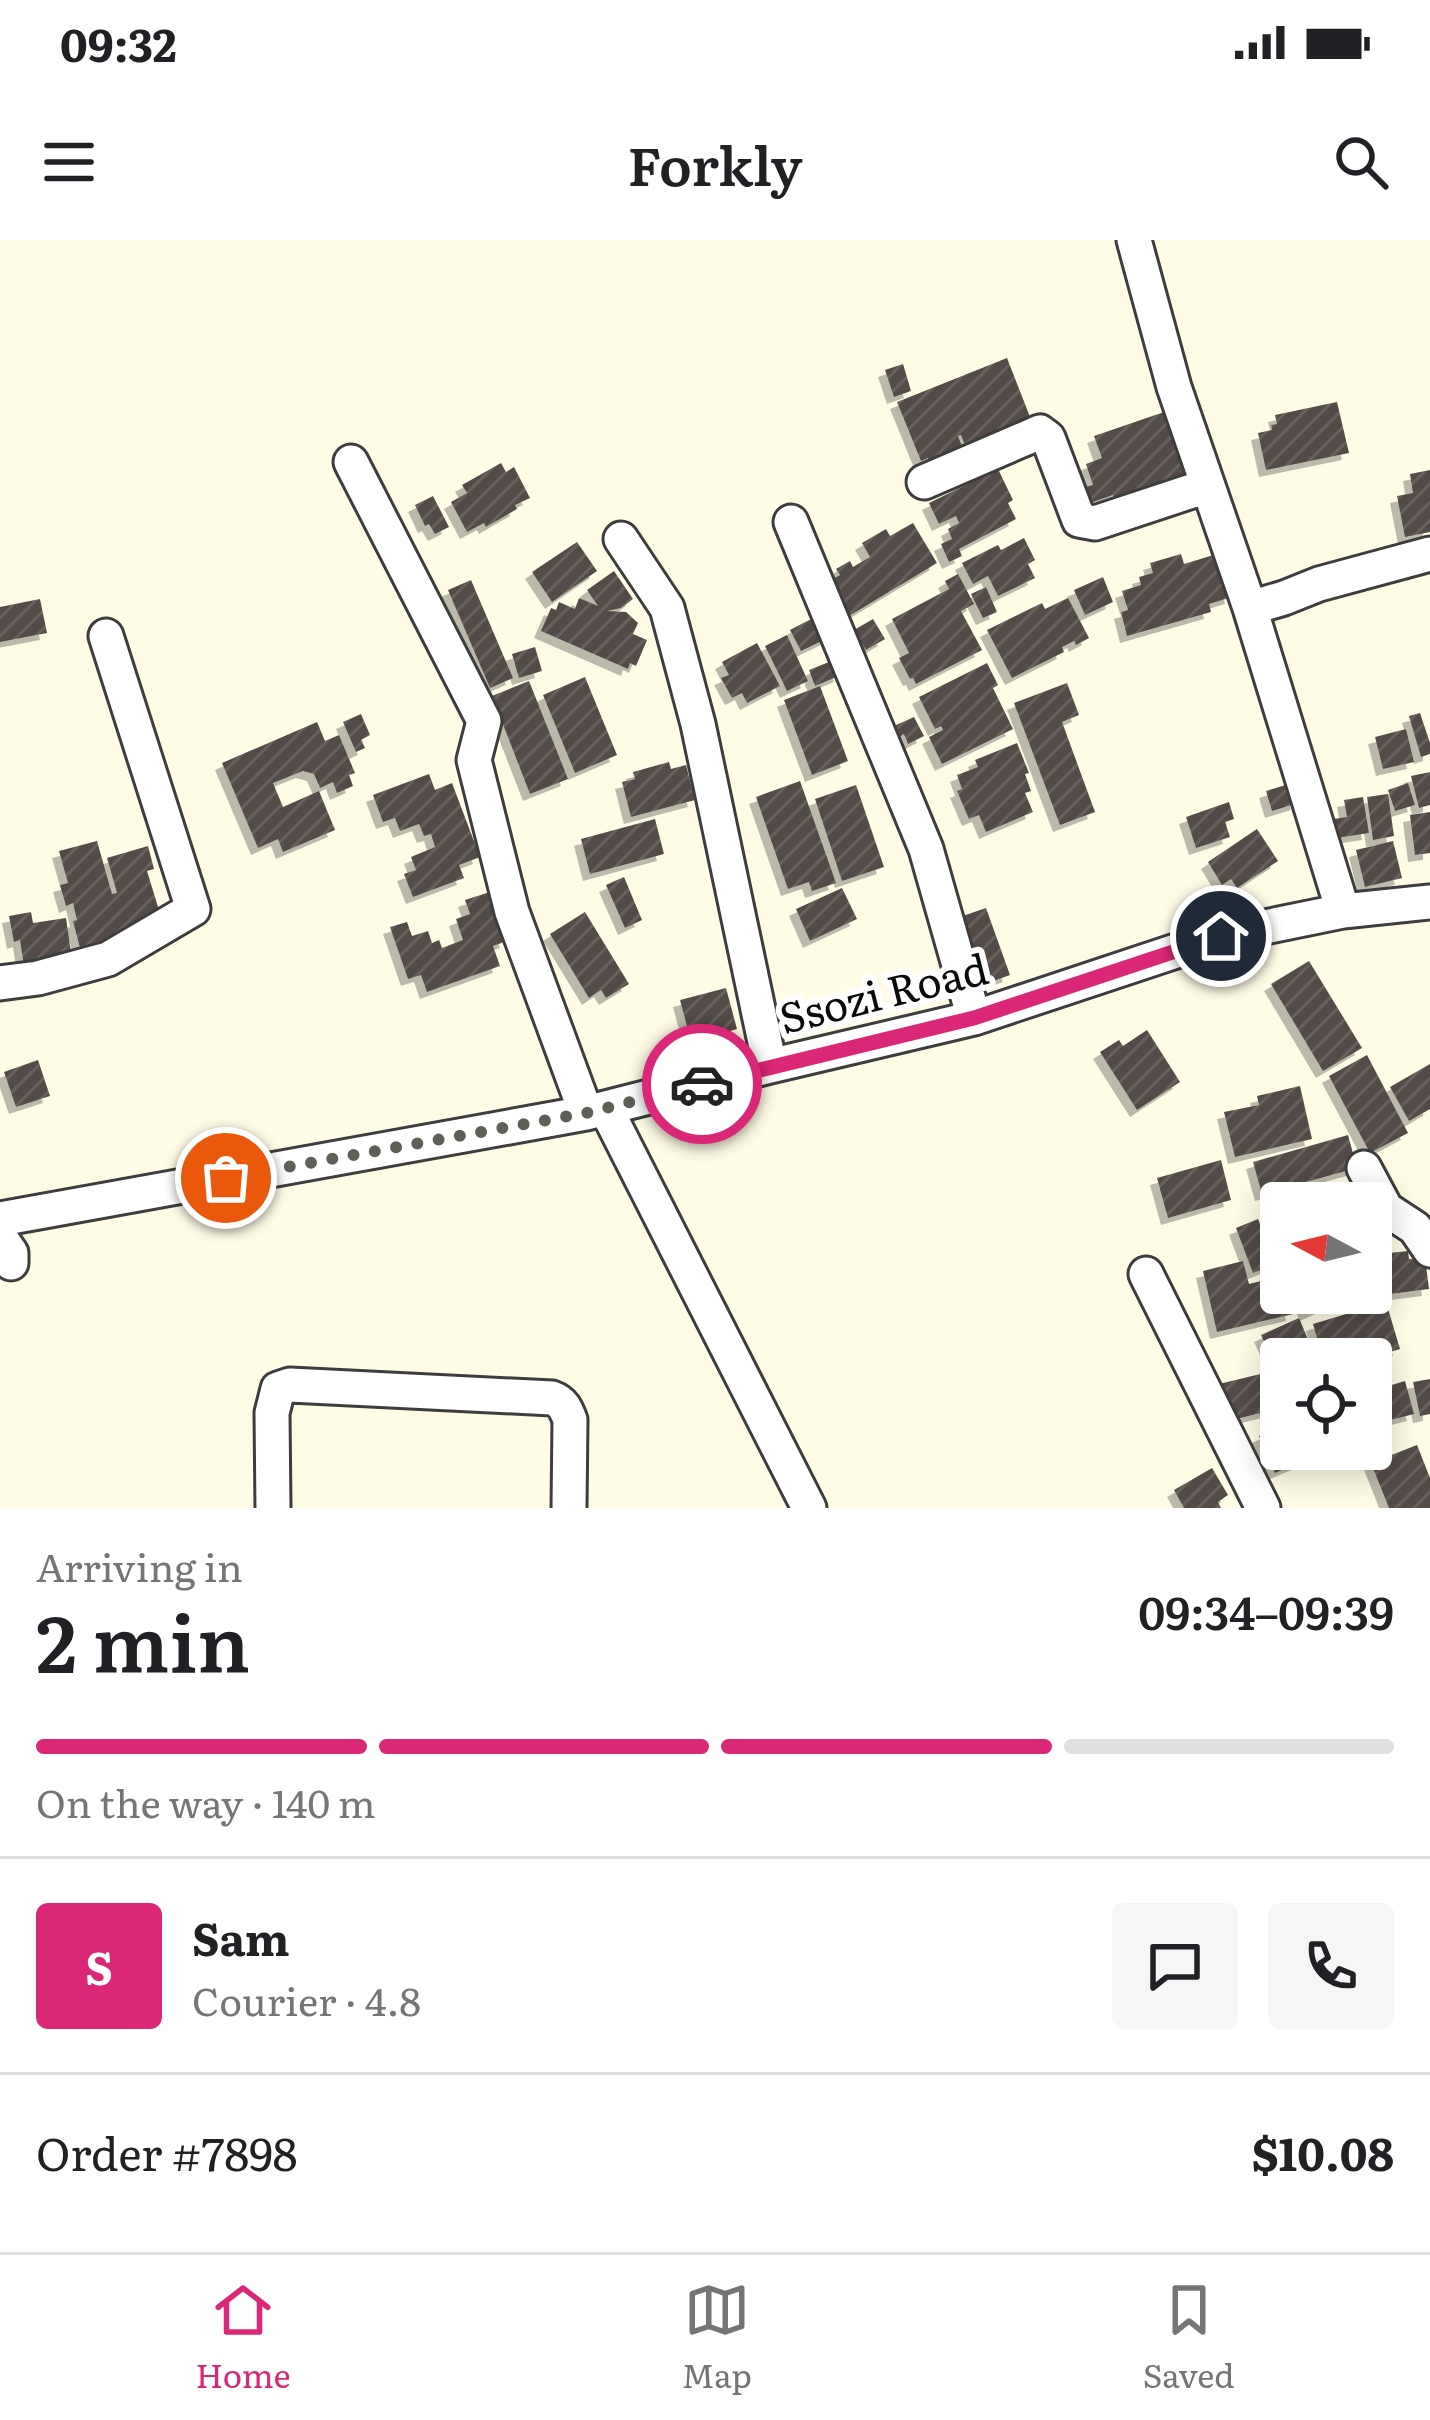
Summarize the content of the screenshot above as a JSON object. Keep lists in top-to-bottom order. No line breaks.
{"streets":{"street":["Ssozi Road"]},"north":"left","page":{"status":"09:32","header":"Forkly","heading":["2 min","Arriving in","09:34–09:39"],"panel":["Sam","Courier · 4.8","Order #7898","$10.08"],"bar":"On the way · 140 m","round":"S","tabs":["Home","Map","Saved"]}}
